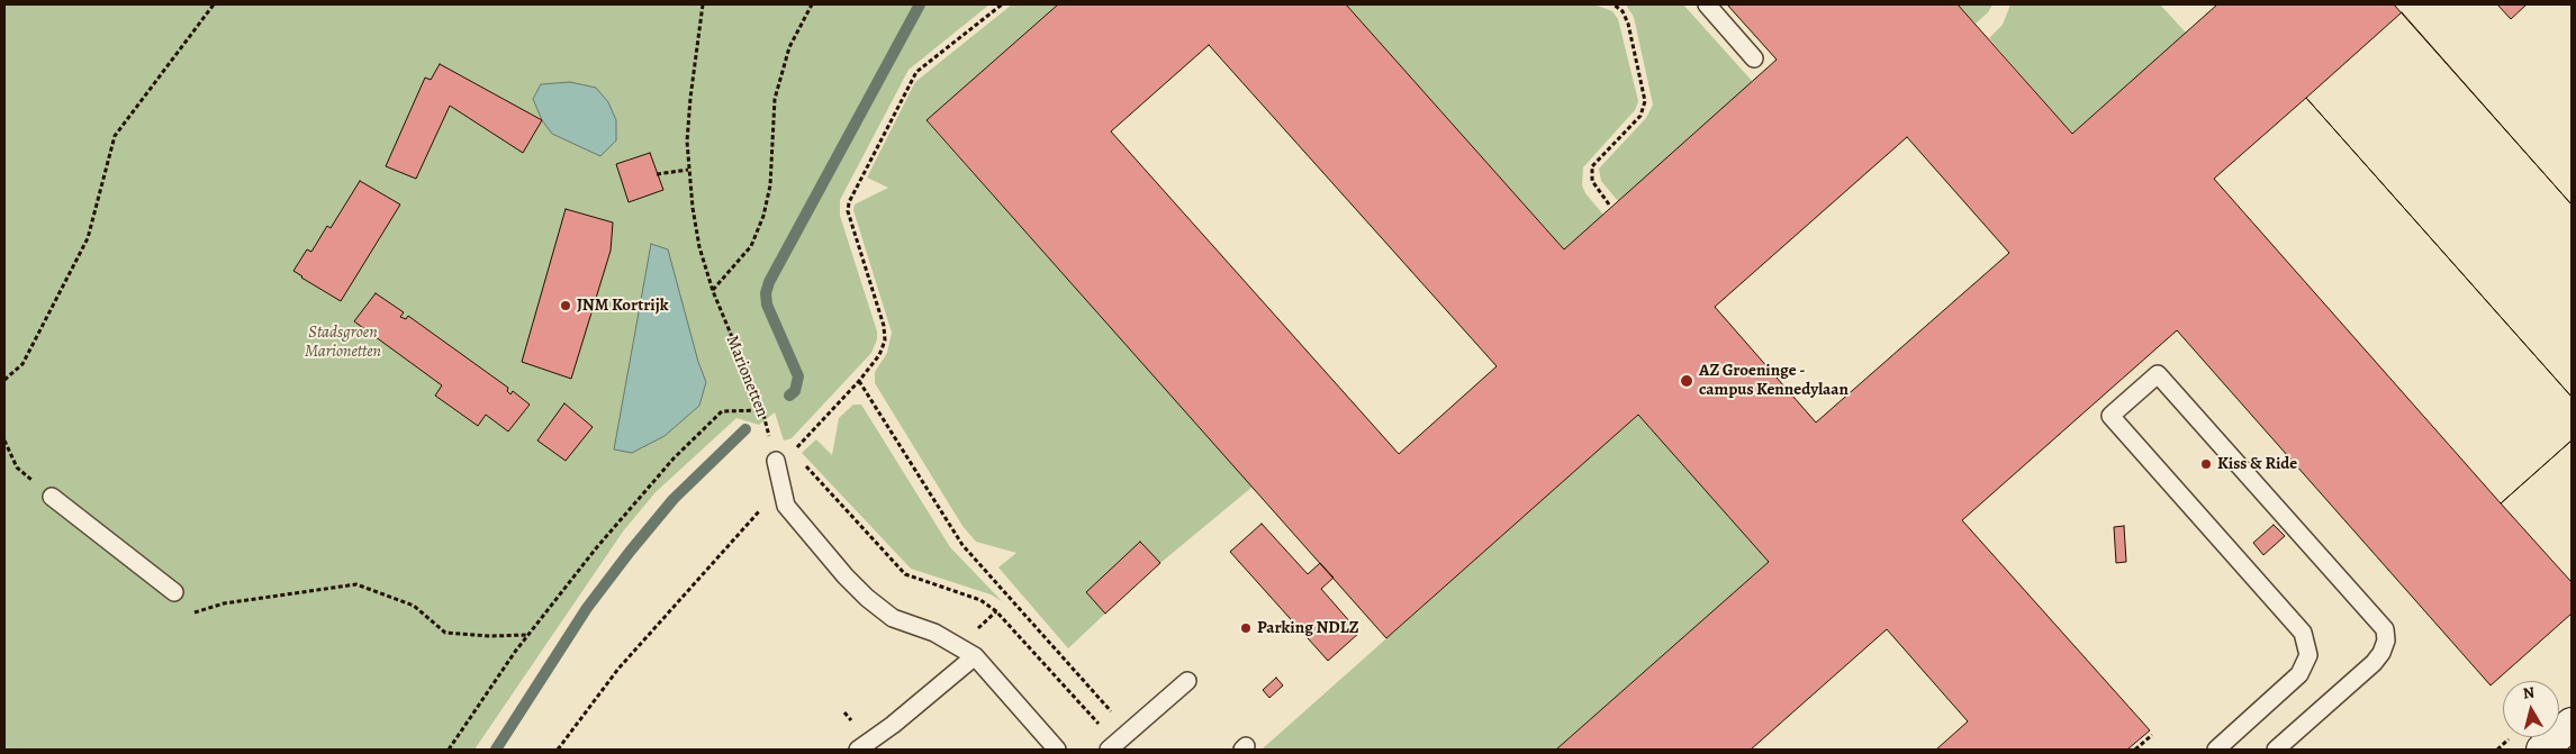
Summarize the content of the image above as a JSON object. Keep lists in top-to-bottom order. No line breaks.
{"streets":{"path":["Marionetten"]},"parks":["Stadsgroen Marionetten"],"places":["JNM Kortrijk","AZ Groeninge - campus Kennedylaan","Kiss & Ride","Parking NDLZ"],"north":"top"}
